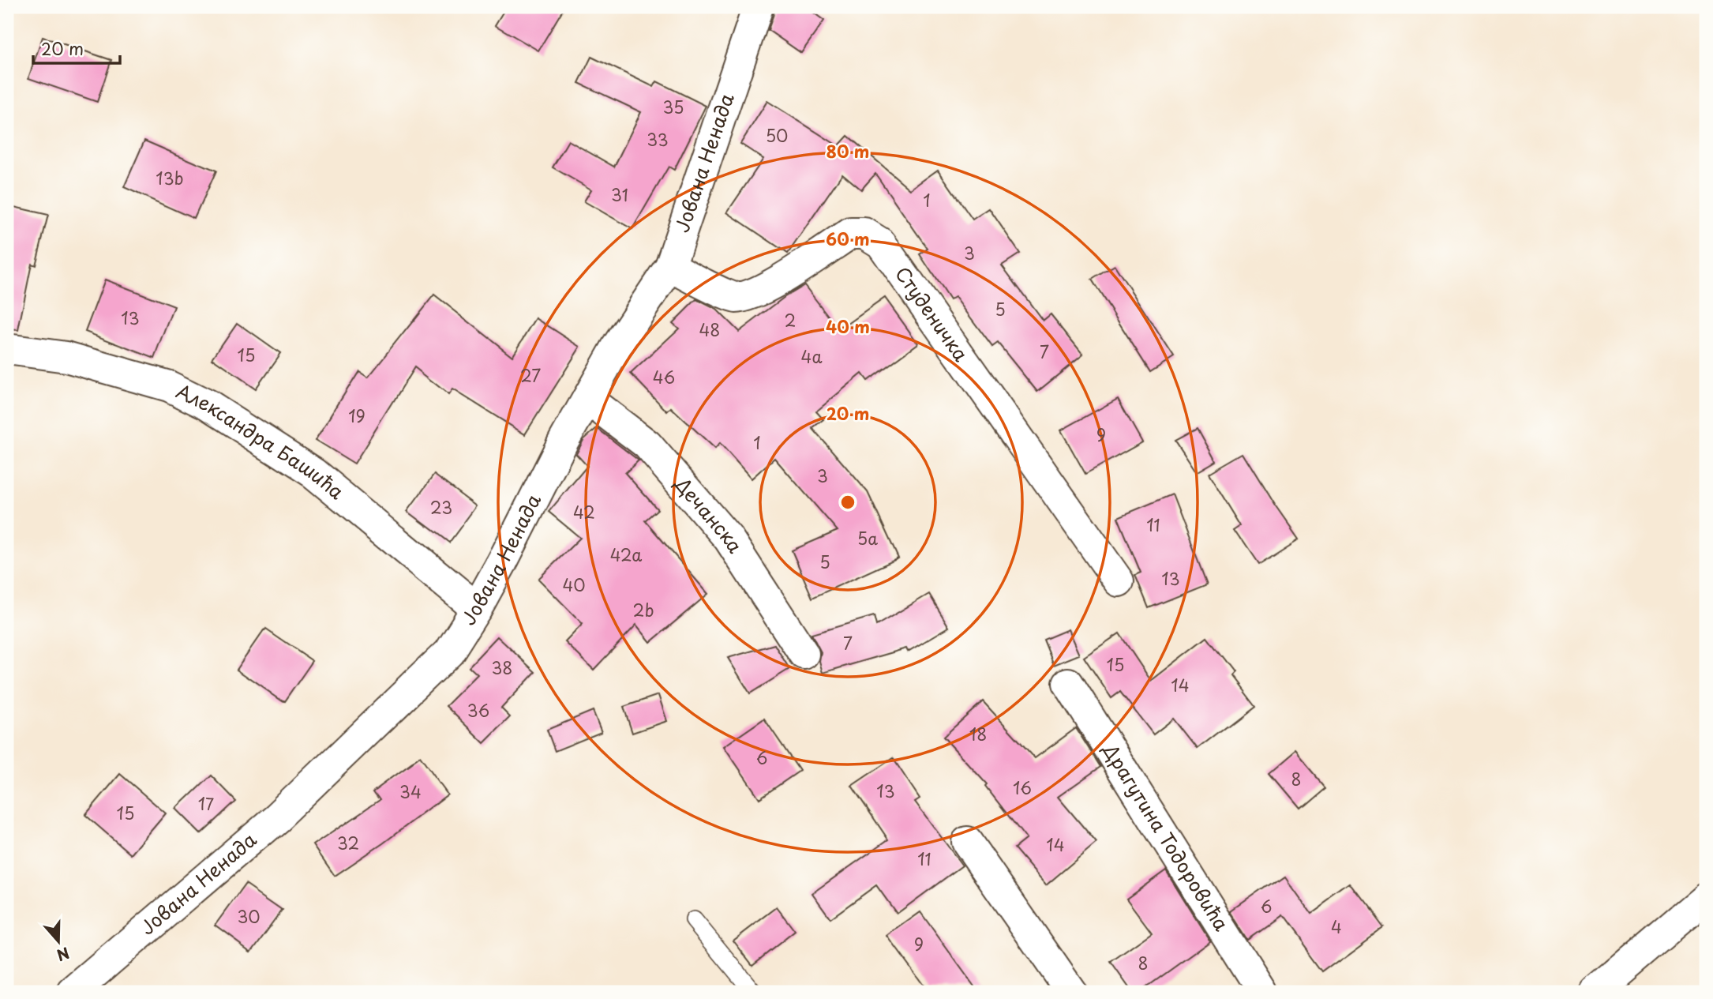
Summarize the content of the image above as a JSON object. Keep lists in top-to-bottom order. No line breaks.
{"streets":{"street":["Јована Ненада","Студеничка","Александра Башића","Дечанска","Драгутина Тодоровића"]},"crossings":[["Јована Ненада","Студеничка"],["Јована Ненада","Александра Башића"],["Јована Ненада","Дечанска"]],"house_numbers":["35","50","33","13b","31","1","3","5","13","2","48","7","15","4a","27","46","19","9","1","3","23","42","11","5a","42a","5","13","40","2b","7","15","38","14","36","18","6","8","16","13","34","17","15","32","14","11","6","30","4","9","8"],"scale_bar":"20 m","north":"bottom","rings":["80 m","60 m","40 m","20 m"]}
